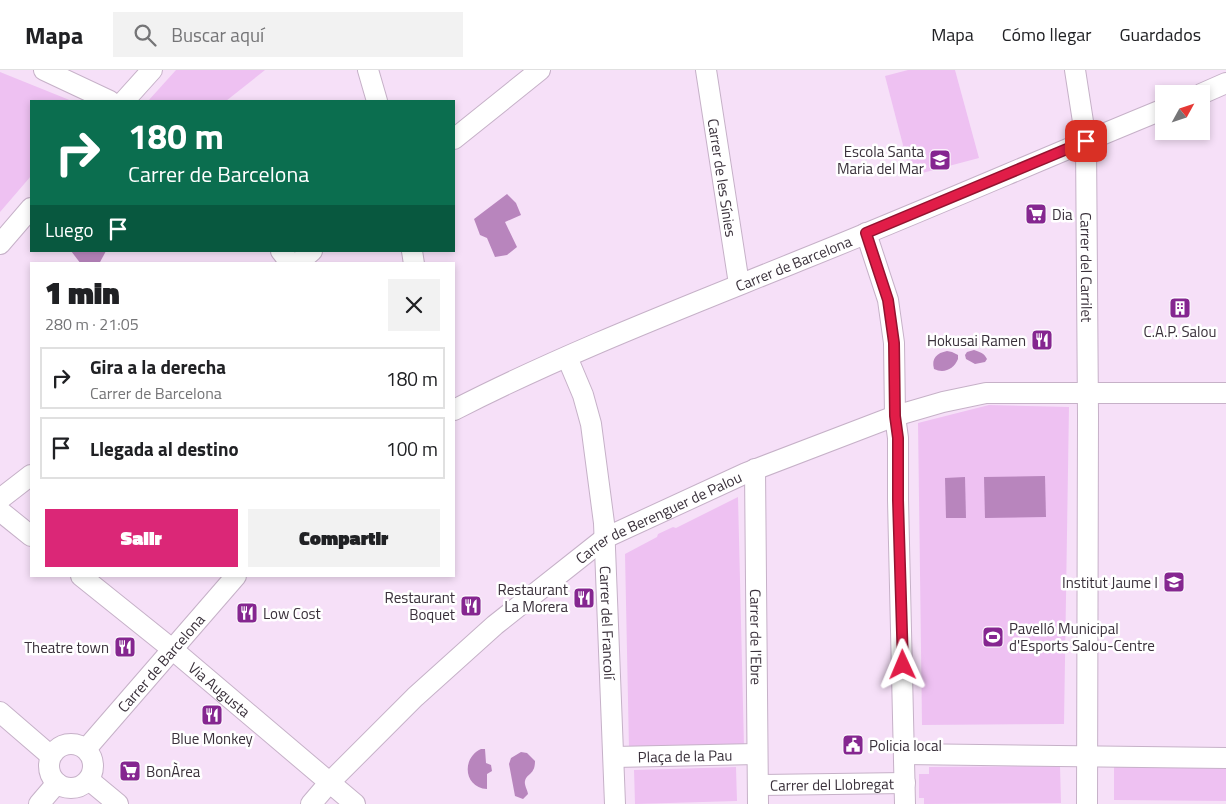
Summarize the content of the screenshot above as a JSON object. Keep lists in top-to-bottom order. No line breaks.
{"streets":{"street":["Carrer de les Sínies","Carrer de Barcelona","Carrer del Carrilet","Carrer de Berenguer de Palou","Carrer del Francolí","Carrer de l'Ebre","Via Augusta","Plaça de la Pau","Carrer del Llobregat"]},"crossings":[["Carrer de les Sínies","Carrer de Barcelona"],["Carrer de Barcelona","Carrer del Carrilet"],["Carrer de Barcelona","Carrer del Francolí"],["Carrer de Barcelona","Via Augusta"],["Carrer del Carrilet","Carrer de Berenguer de Palou"],["Carrer de Berenguer de Palou","Carrer del Francolí"],["Carrer de Berenguer de Palou","Carrer de l'Ebre"],["Carrer de Berenguer de Palou","Via Augusta"],["Carrer del Francolí","Plaça de la Pau"],["Carrer de l'Ebre","Plaça de la Pau"],["Carrer de l'Ebre","Carrer del Llobregat"]],"places":{"school or university":["Escola Santa Maria del Mar","Institut Jaume I"],"supermarket":["Dia","BonÀrea"],"building":["C.A.P. Salou"],"restaurant":["Hokusai Ramen","Restaurant La Morera","Restaurant Boquet","Low Cost","Theatre town","Blue Monkey"],"sports":["Pavelló Municipal d'Esports Salou-Centre"],"public building":["Policia local"]},"north":"top right","page":{"header":"Mapa","search":"Buscar aquí","nav":["Mapa","Cómo llegar","Guardados"],"turn":["180 m","Carrer de Barcelona"],"then":"Luego","heading":["1 min","280 m · 21:05"],"list":[{"name":"Gira a la derecha","note":"Carrer de Barcelona","value":"180 m"},{"name":"Llegada al destino","value":"100 m"}],"buttons":["Salir","Compartir"]}}
